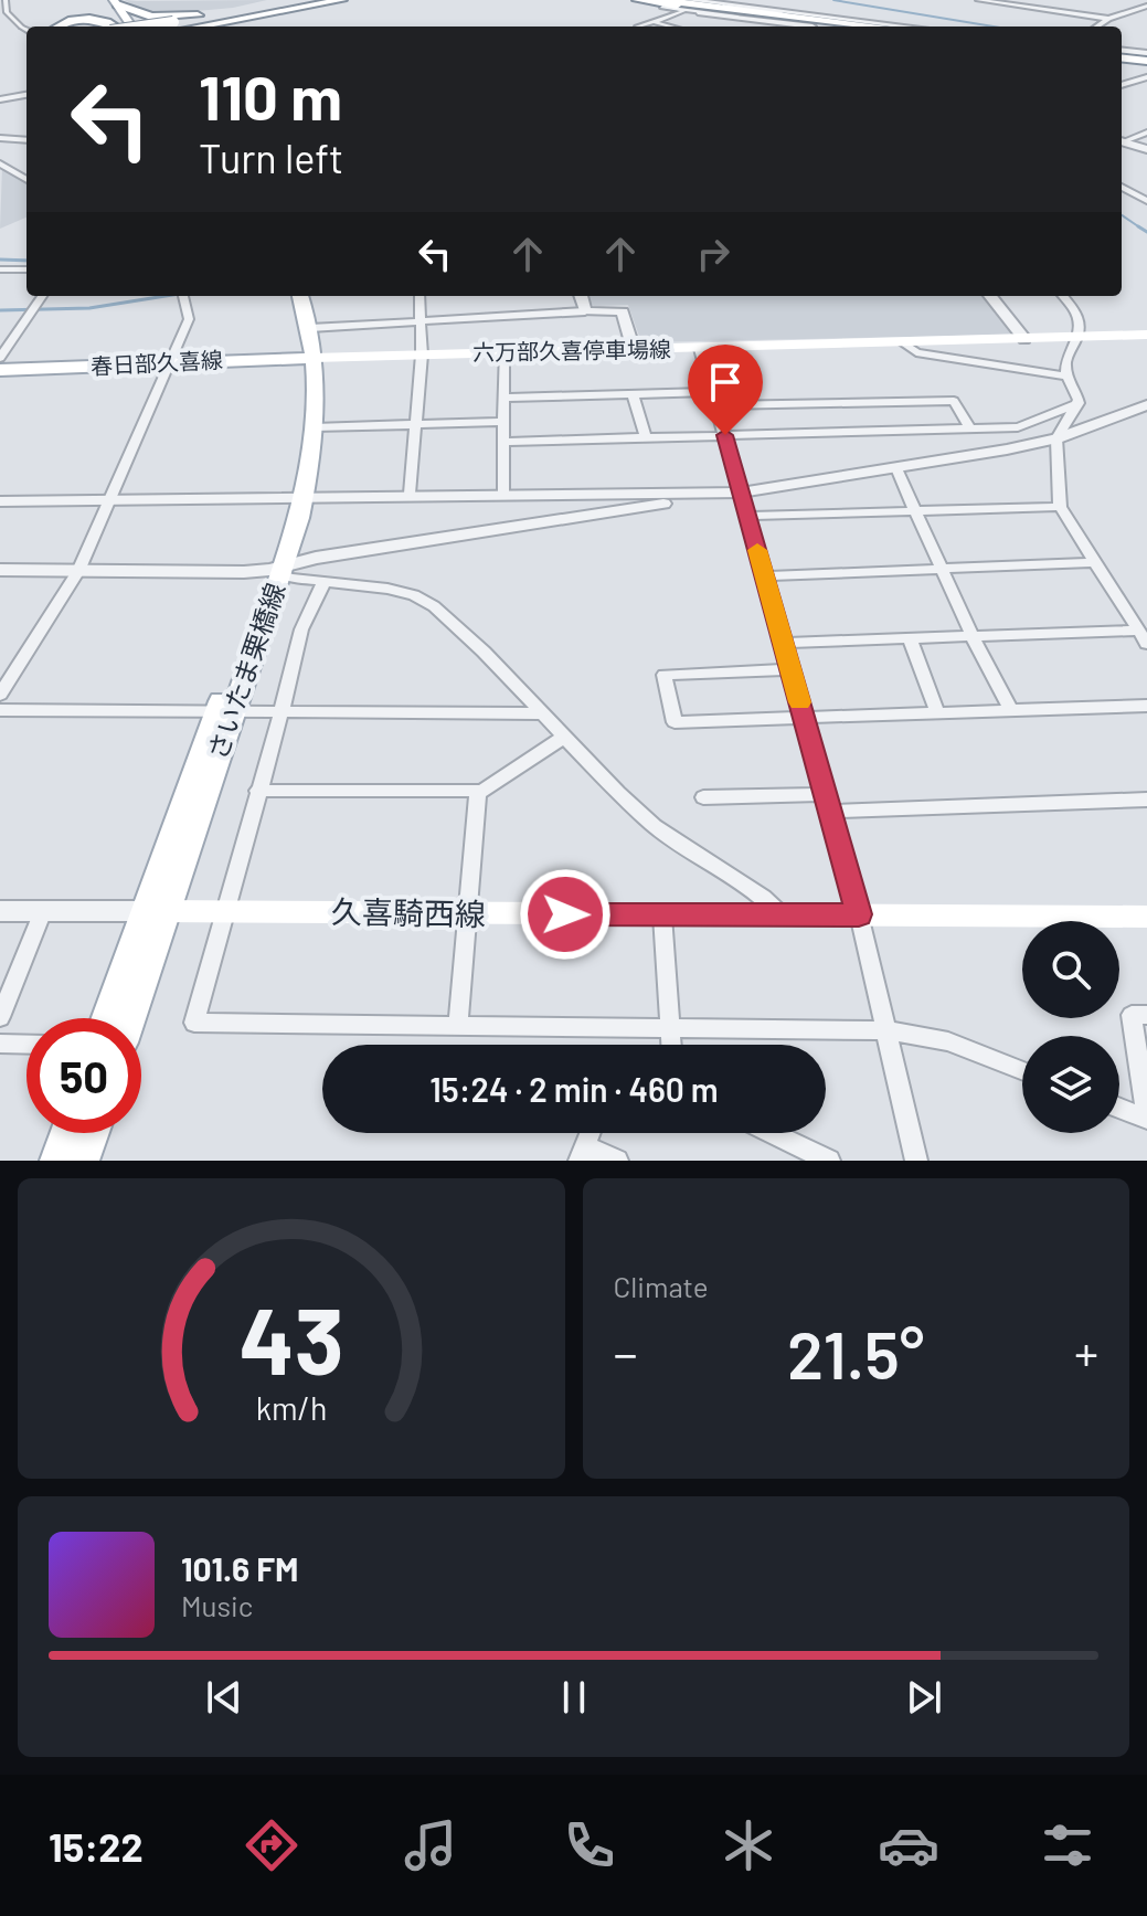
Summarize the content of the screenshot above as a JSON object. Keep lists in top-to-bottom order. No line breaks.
{"streets":{"main road":["六万部久喜停車場線","春日部久喜線","さいたま栗橋線","久喜騎西線"]},"crossings":[["六万部久喜停車場線","春日部久喜線"],["六万部久喜停車場線","さいたま栗橋線"],["春日部久喜線","さいたま栗橋線"],["さいたま栗橋線","久喜騎西線"]],"page":{"turn":["110 m","Turn left"],"limit":"50","trip":"15:24 · 2 min · 460 m","tile":"Climate","heat":["−","21.5°","+"],"song":["101.6 FM","Music"],"tabs":"15:22","gauge":["43","km/h"]}}
